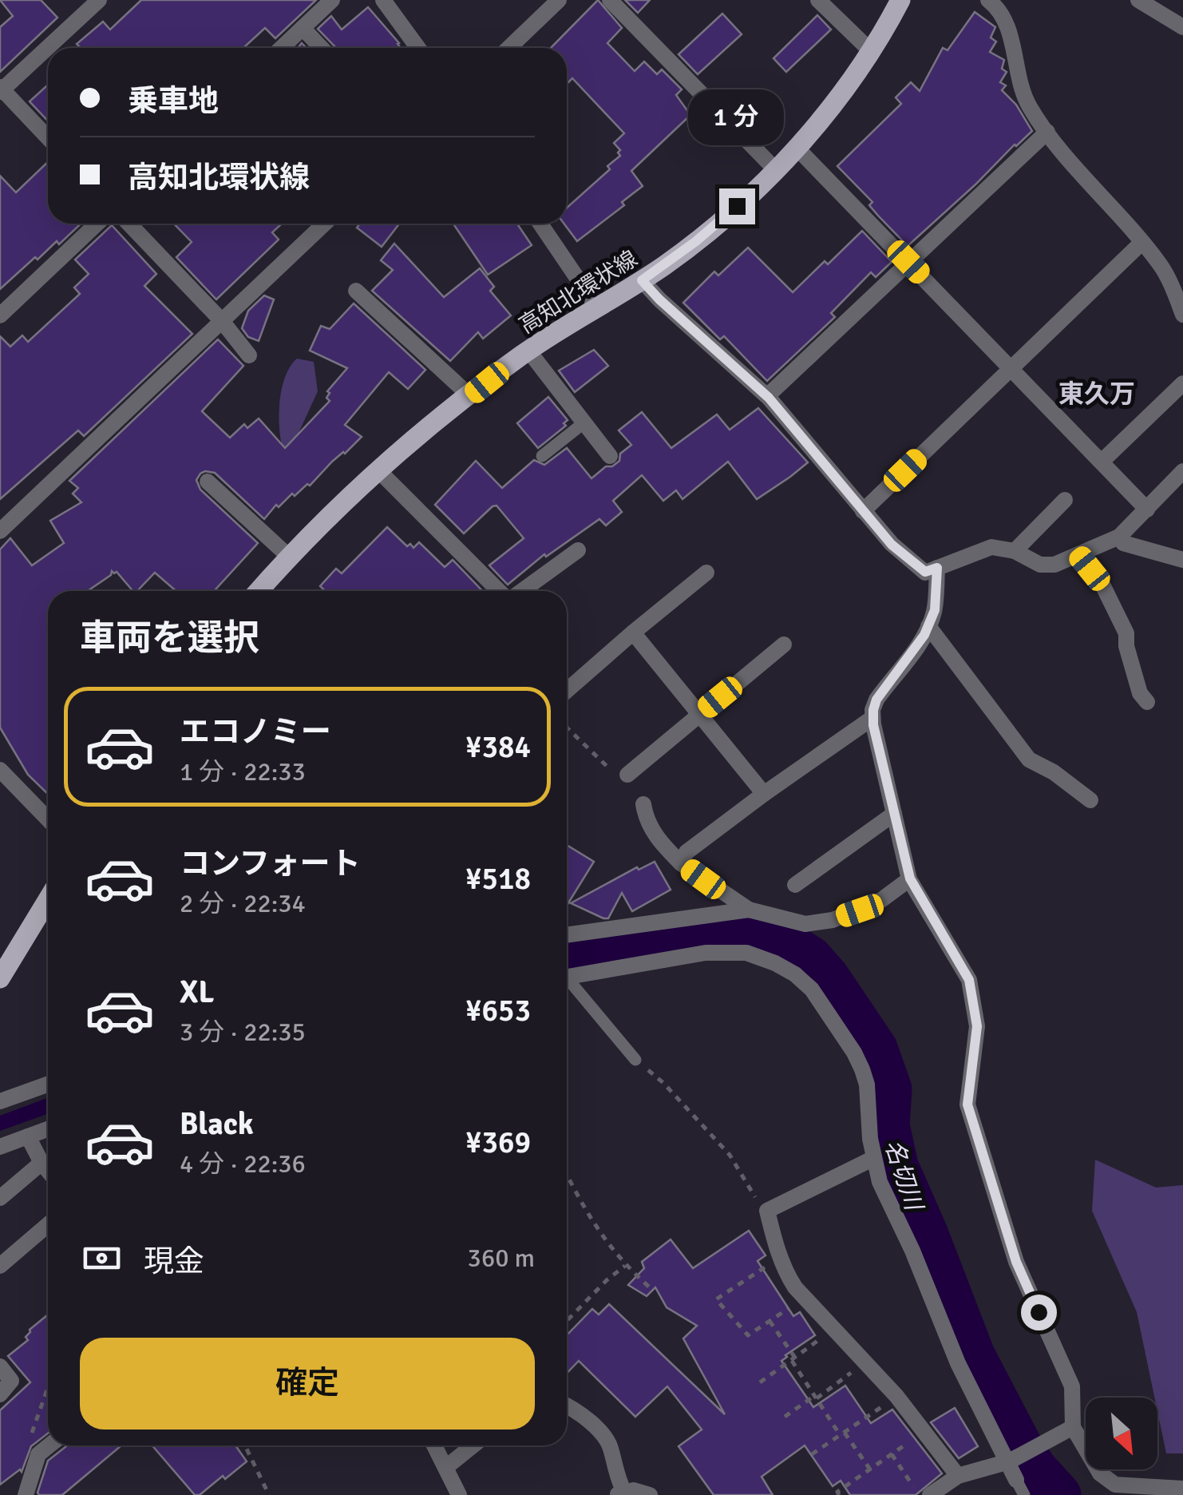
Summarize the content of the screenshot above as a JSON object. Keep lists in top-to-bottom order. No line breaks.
{"streets":{"main road":["高知北環状線"]},"districts":["東久万"],"water":["名切川"],"north":"bottom right","page":{"banner":["乗車地","高知北環状線"],"bubble":"1 分","heading":"車両を選択","list":[{"name":"エコノミー","note":"1 分 · 22:33","value":"¥384"},{"name":"コンフォート","note":"2 分 · 22:34","value":"¥518"},{"name":"XL","note":"3 分 · 22:35","value":"¥653"},{"name":"Black","note":"4 分 · 22:36","value":"¥369"}],"pay":["現金","360 m"],"buttons":"確定"}}
